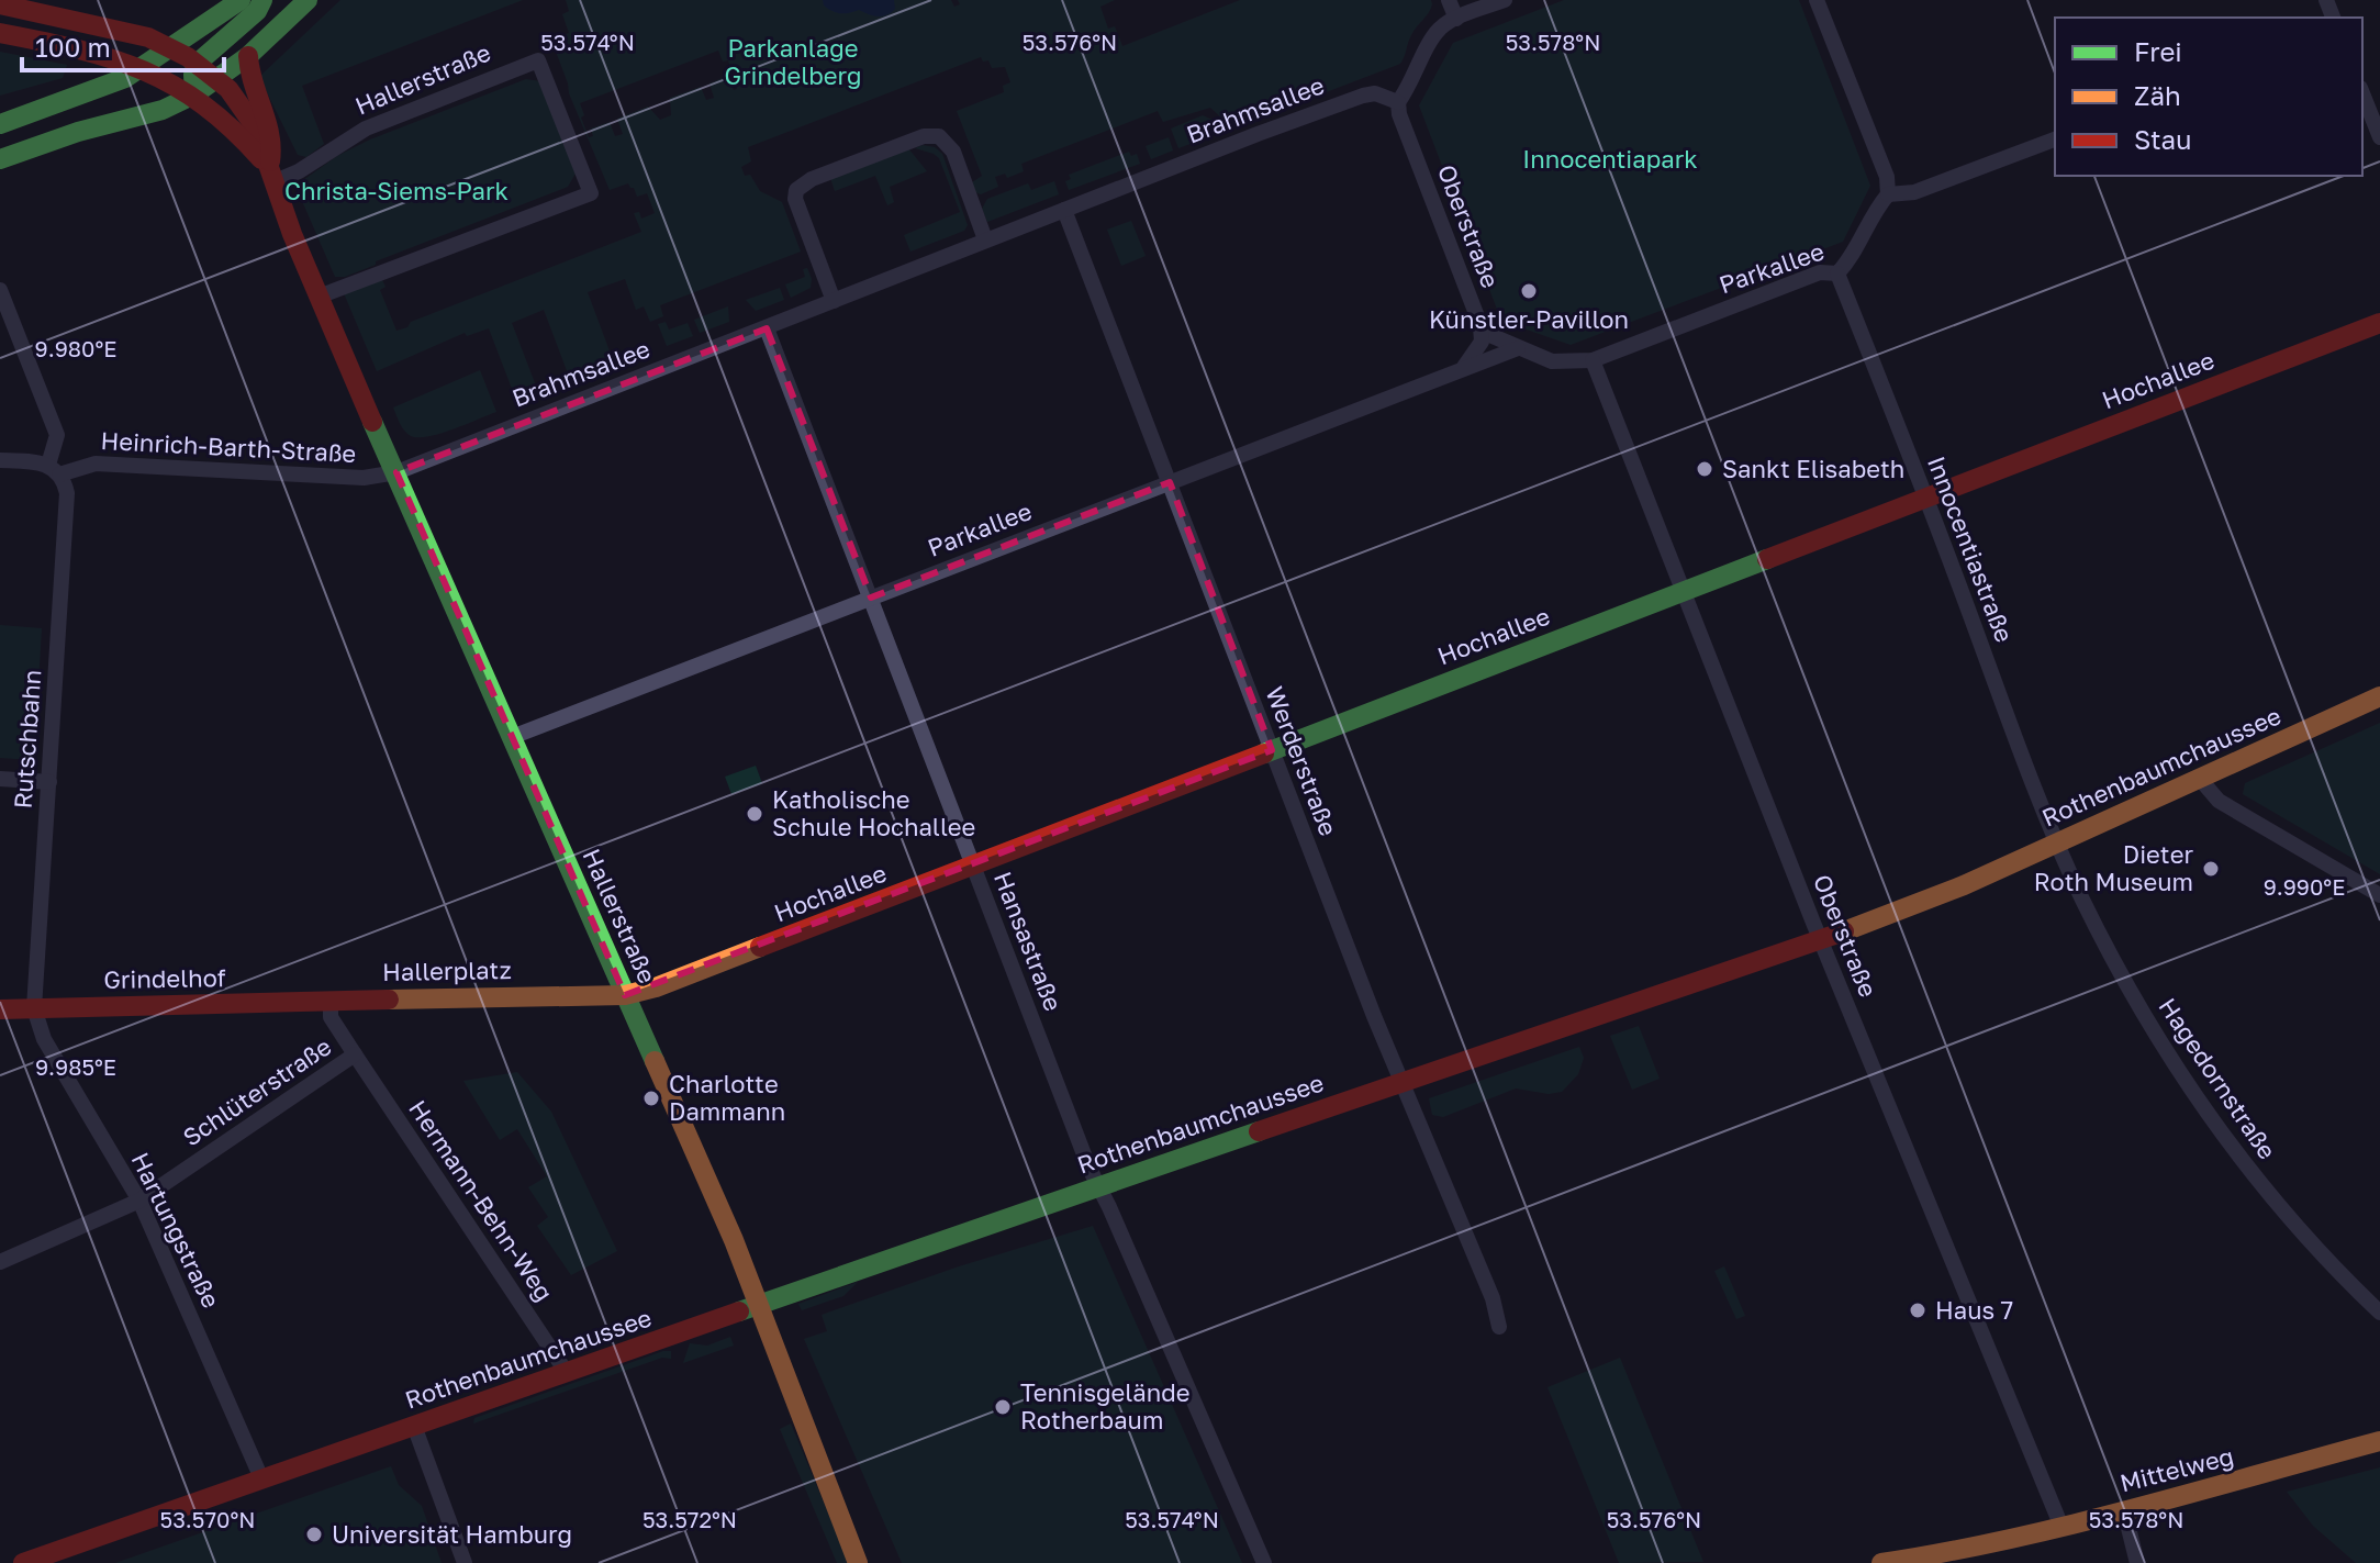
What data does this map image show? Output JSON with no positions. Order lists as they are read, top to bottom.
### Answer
{
  "streets": {
    "main road": [
      "Hallerstraße",
      "Hochallee",
      "Rothenbaumchaussee",
      "Hallerplatz",
      "Grindelhof",
      "Mittelweg"
    ],
    "street": [
      "Brahmsallee",
      "Oberstraße",
      "Parkallee",
      "Heinrich-Barth-Straße",
      "Innocentiastraße",
      "Rutschbahn",
      "Werderstraße",
      "Hansastraße",
      "Hagedornstraße",
      "Schlüterstraße",
      "Hermann-Behn-Weg",
      "Hartungstraße"
    ]
  },
  "crossings": [
    ["Hallerstraße", "Brahmsallee"],
    ["Hallerstraße", "Parkallee"],
    ["Hallerstraße", "Hochallee"],
    ["Hallerstraße", "Heinrich-Barth-Straße"],
    ["Hallerstraße", "Rothenbaumchaussee"],
    ["Hallerstraße", "Hallerplatz"],
    ["Brahmsallee", "Oberstraße"],
    ["Brahmsallee", "Heinrich-Barth-Straße"],
    ["Brahmsallee", "Werderstraße"],
    ["Brahmsallee", "Hansastraße"],
    ["Oberstraße", "Parkallee"],
    ["Oberstraße", "Hochallee"],
    ["Oberstraße", "Rothenbaumchaussee"],
    ["Oberstraße", "Mittelweg"],
    ["Parkallee", "Innocentiastraße"],
    ["Parkallee", "Werderstraße"],
    ["Parkallee", "Hansastraße"],
    ["Hochallee", "Innocentiastraße"],
    ["Hochallee", "Werderstraße"],
    ["Hochallee", "Hansastraße"],
    ["Hochallee", "Hallerplatz"],
    ["Heinrich-Barth-Straße", "Rutschbahn"],
    ["Innocentiastraße", "Rothenbaumchaussee"],
    ["Innocentiastraße", "Hagedornstraße"],
    ["Rutschbahn", "Grindelhof"],
    ["Rutschbahn", "Hartungstraße"],
    ["Werderstraße", "Rothenbaumchaussee"],
    ["Rothenbaumchaussee", "Hansastraße"],
    ["Rothenbaumchaussee", "Hagedornstraße"],
    ["Rothenbaumchaussee", "Hermann-Behn-Weg"],
    ["Rothenbaumchaussee", "Hartungstraße"],
    ["Hallerplatz", "Grindelhof"],
    ["Grindelhof", "Hartungstraße"],
    ["Schlüterstraße", "Hermann-Behn-Weg"],
    ["Schlüterstraße", "Hartungstraße"]
  ],
  "parks": ["Parkanlage Grindelberg", "Innocentiapark", "Christa-Siems-Park"],
  "places": [
    "Künstler-Pavillon",
    "Sankt Elisabeth",
    "Katholische Schule Hochallee",
    "Dieter Roth Museum",
    "Charlotte Dammann",
    "Haus 7",
    "Tennisgelände Rotherbaum",
    "Universität Hamburg"
  ],
  "legend": ["Frei", "Zäh", "Stau"],
  "scale_bar": "100 m",
  "coordinates": [
    "53.574°N",
    "53.576°N",
    "53.578°N",
    "9.980°E",
    "9.990°E",
    "9.985°E",
    "53.570°N",
    "53.572°N"
  ]
}
